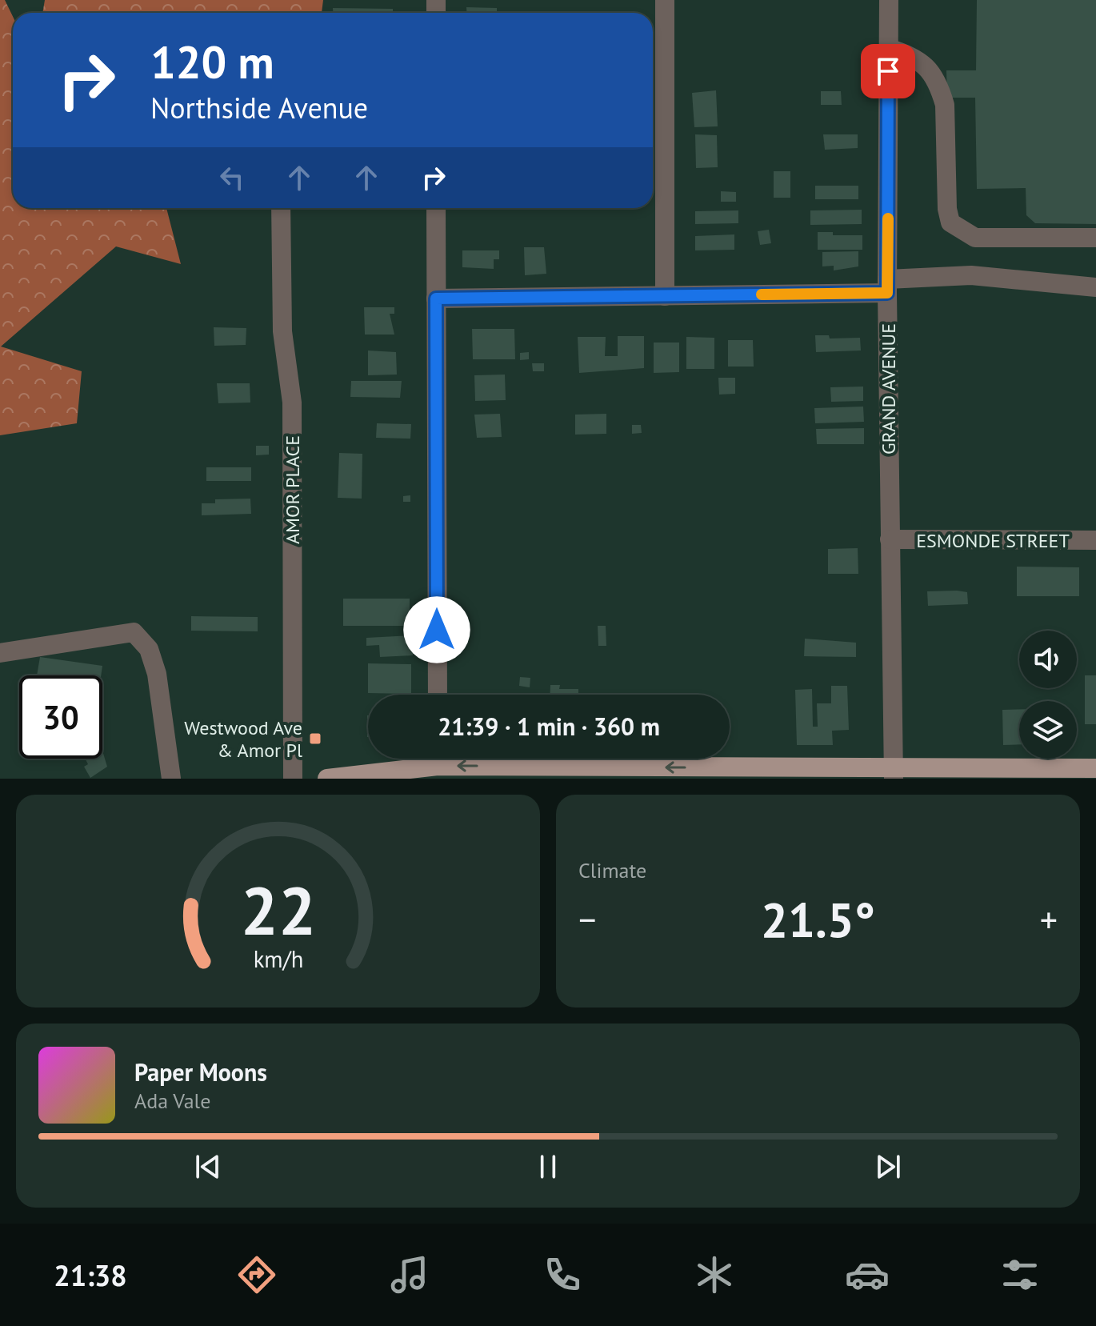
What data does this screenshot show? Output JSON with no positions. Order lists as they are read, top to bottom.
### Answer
{
  "streets": {
    "street": ["GRAND AVENUE", "AMOR PLACE", "ESMONDE STREET"]
  },
  "crossings": [
    ["GRAND AVENUE", "ESMONDE STREET"]
  ],
  "places": {
    "transit": ["Westwood Ave & Amor Pl"]
  },
  "page": {
    "turn": ["120 m", "Northside Avenue"],
    "limit": "30",
    "trip": "21:39 · 1 min · 360 m",
    "tile": "Climate",
    "heat": ["−", "21.5°", "+"],
    "song": ["Paper Moons", "Ada Vale"],
    "tabs": "21:38",
    "gauge": ["22", "km/h"]
  }
}
